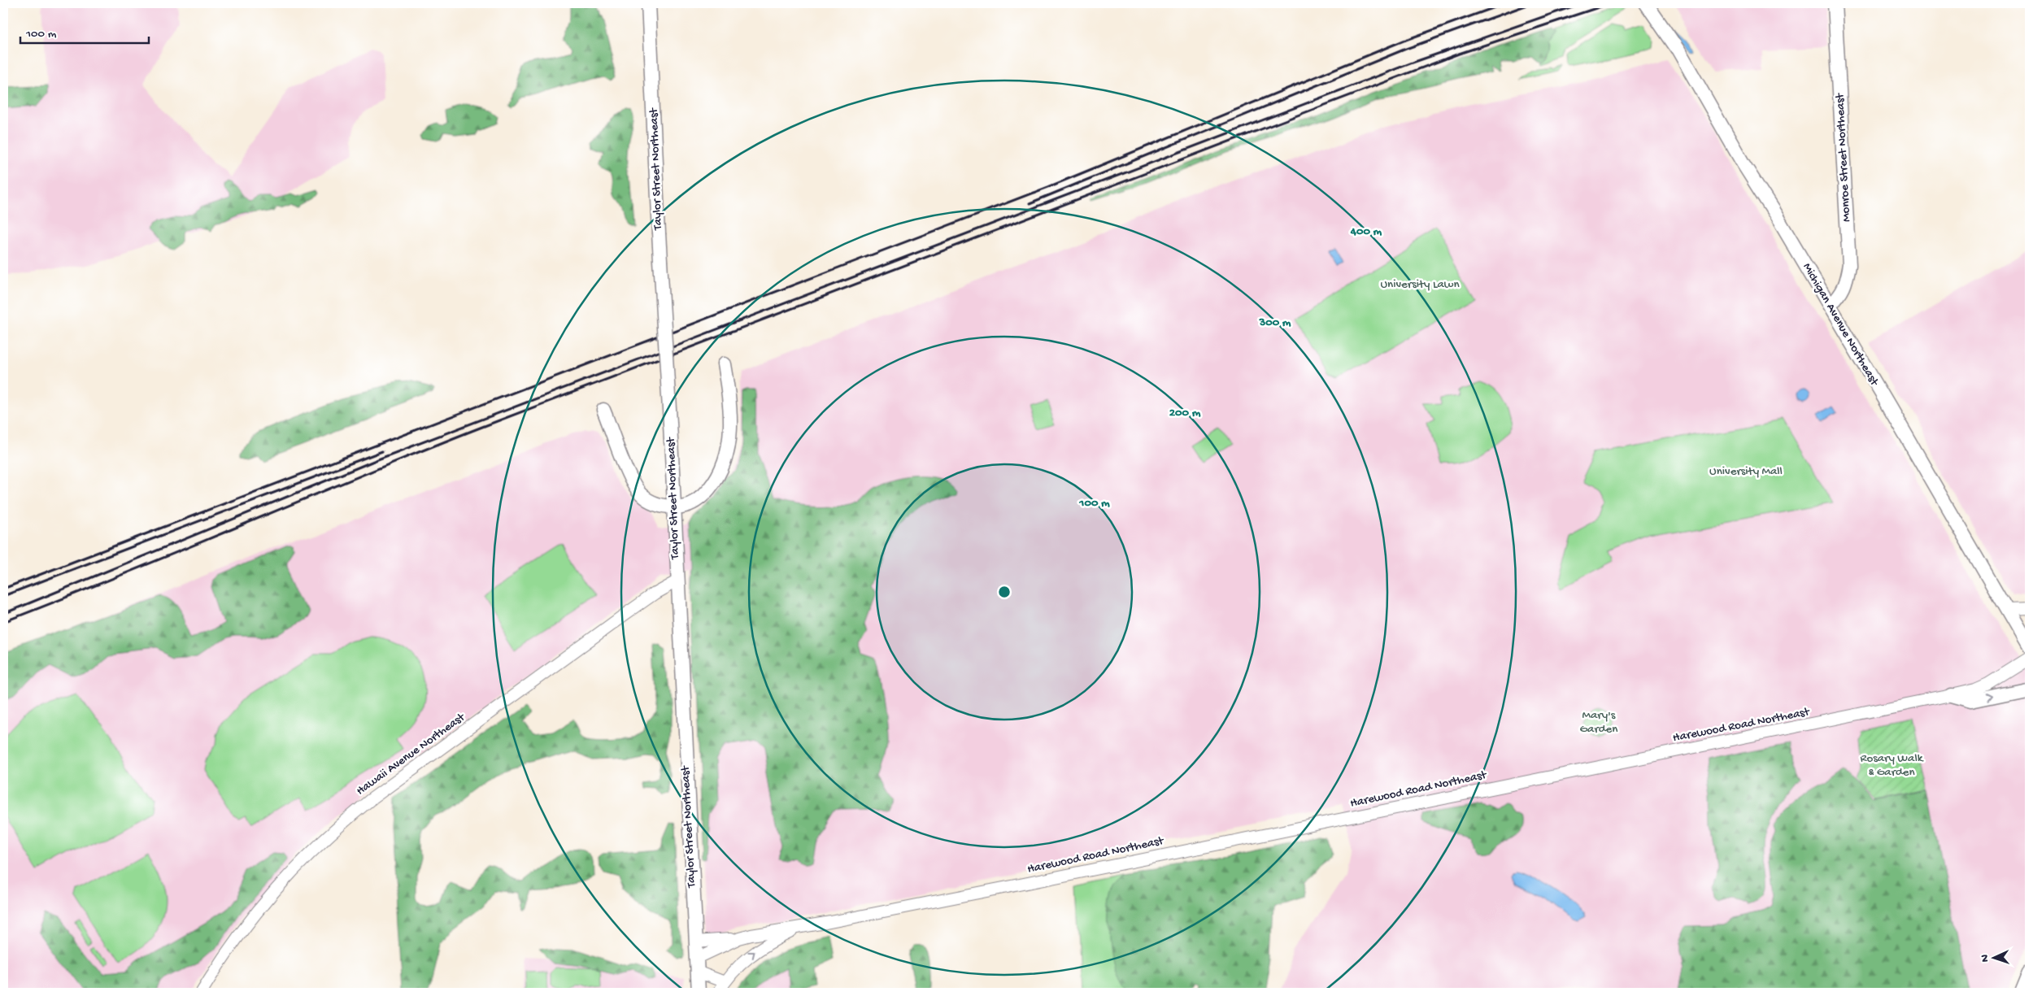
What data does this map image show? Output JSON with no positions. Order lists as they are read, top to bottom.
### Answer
{
  "streets": {
    "main road": ["Monroe Street Northeast", "Taylor Street Northeast", "Michigan Avenue Northeast"],
    "street": ["Harewood Road Northeast", "Hawaii Avenue Northeast"]
  },
  "crossings": [
    ["Monroe Street Northeast", "Michigan Avenue Northeast"],
    ["Taylor Street Northeast", "Harewood Road Northeast"],
    ["Taylor Street Northeast", "Hawaii Avenue Northeast"]
  ],
  "parks": [
    "University Lawn",
    "University Mall",
    "Mary's Garden",
    "Rosary Walk & Garden"
  ],
  "scale_bar": "100 m",
  "north": "left",
  "rings": [
    "400 m",
    "300 m",
    "200 m",
    "100 m"
  ]
}
